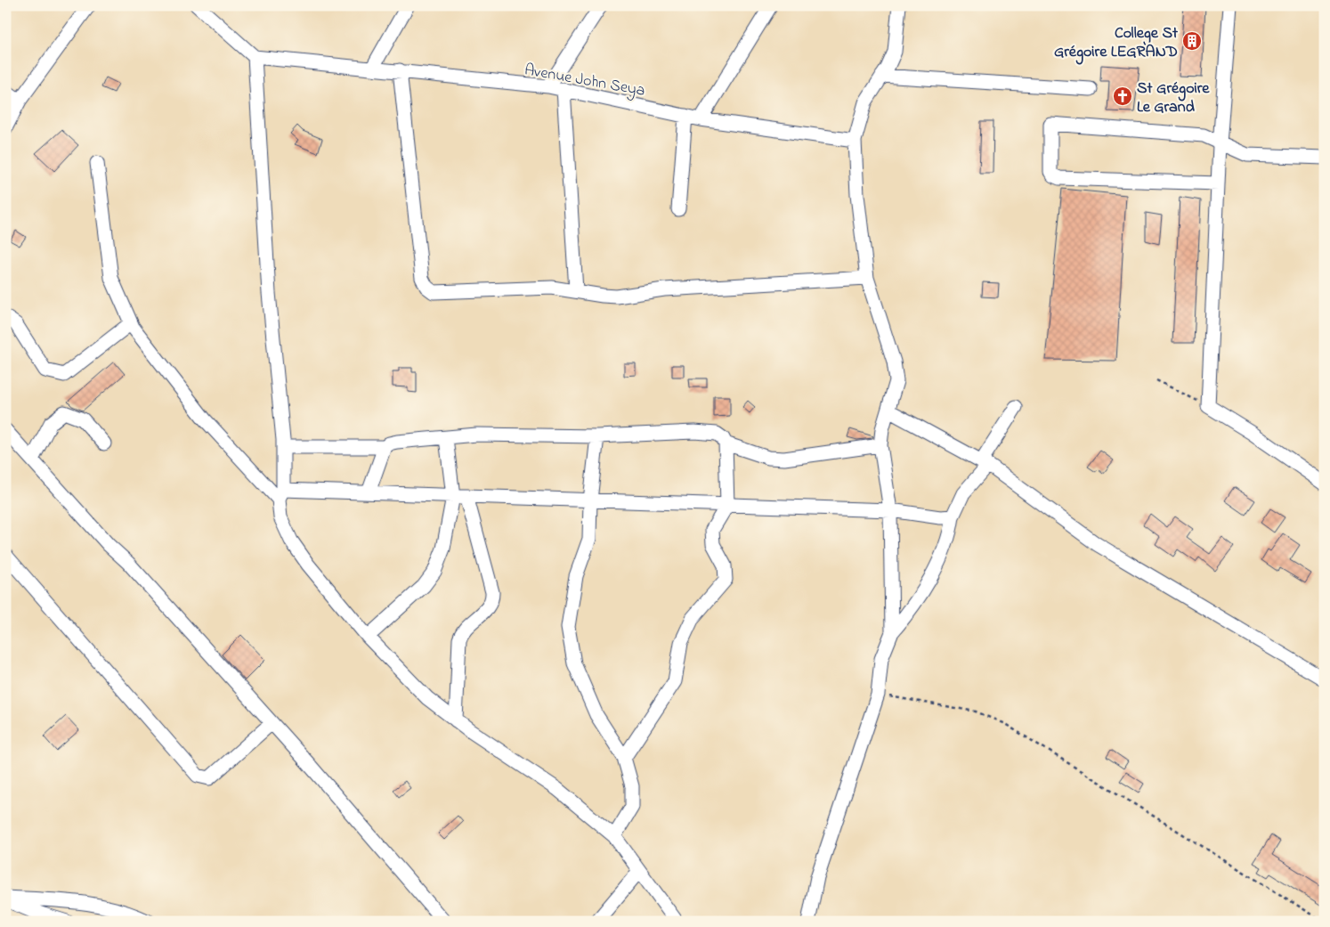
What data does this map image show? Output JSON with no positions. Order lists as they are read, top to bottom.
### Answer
{
  "streets": {
    "street": ["Avenue John Seya"]
  },
  "places": {
    "building": ["College St Grégoire LEGRAND"],
    "church": ["St Grégoire Le Grand"]
  }
}
